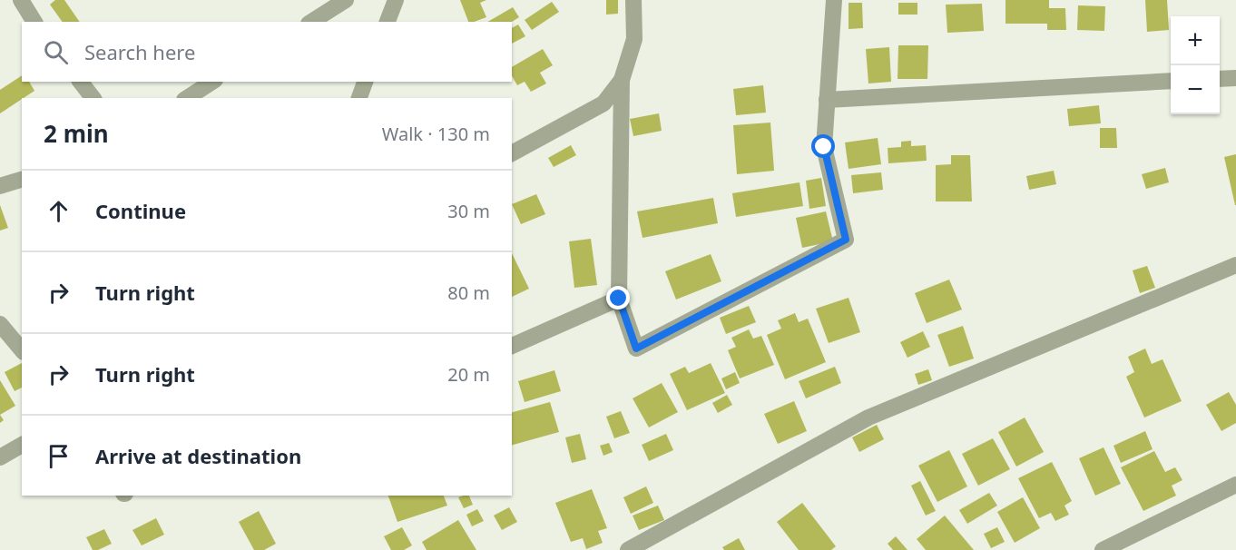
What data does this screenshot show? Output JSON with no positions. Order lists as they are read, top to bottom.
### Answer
{
  "page": {
    "map_buttons": ["+", "−"],
    "search": "Search here",
    "heading": ["2 min", "Walk · 130 m"],
    "list": [
      ["Continue", "30 m"],
      ["Turn right", "80 m"],
      ["Turn right", "20 m"],
      "Arrive at destination"
    ]
  }
}
